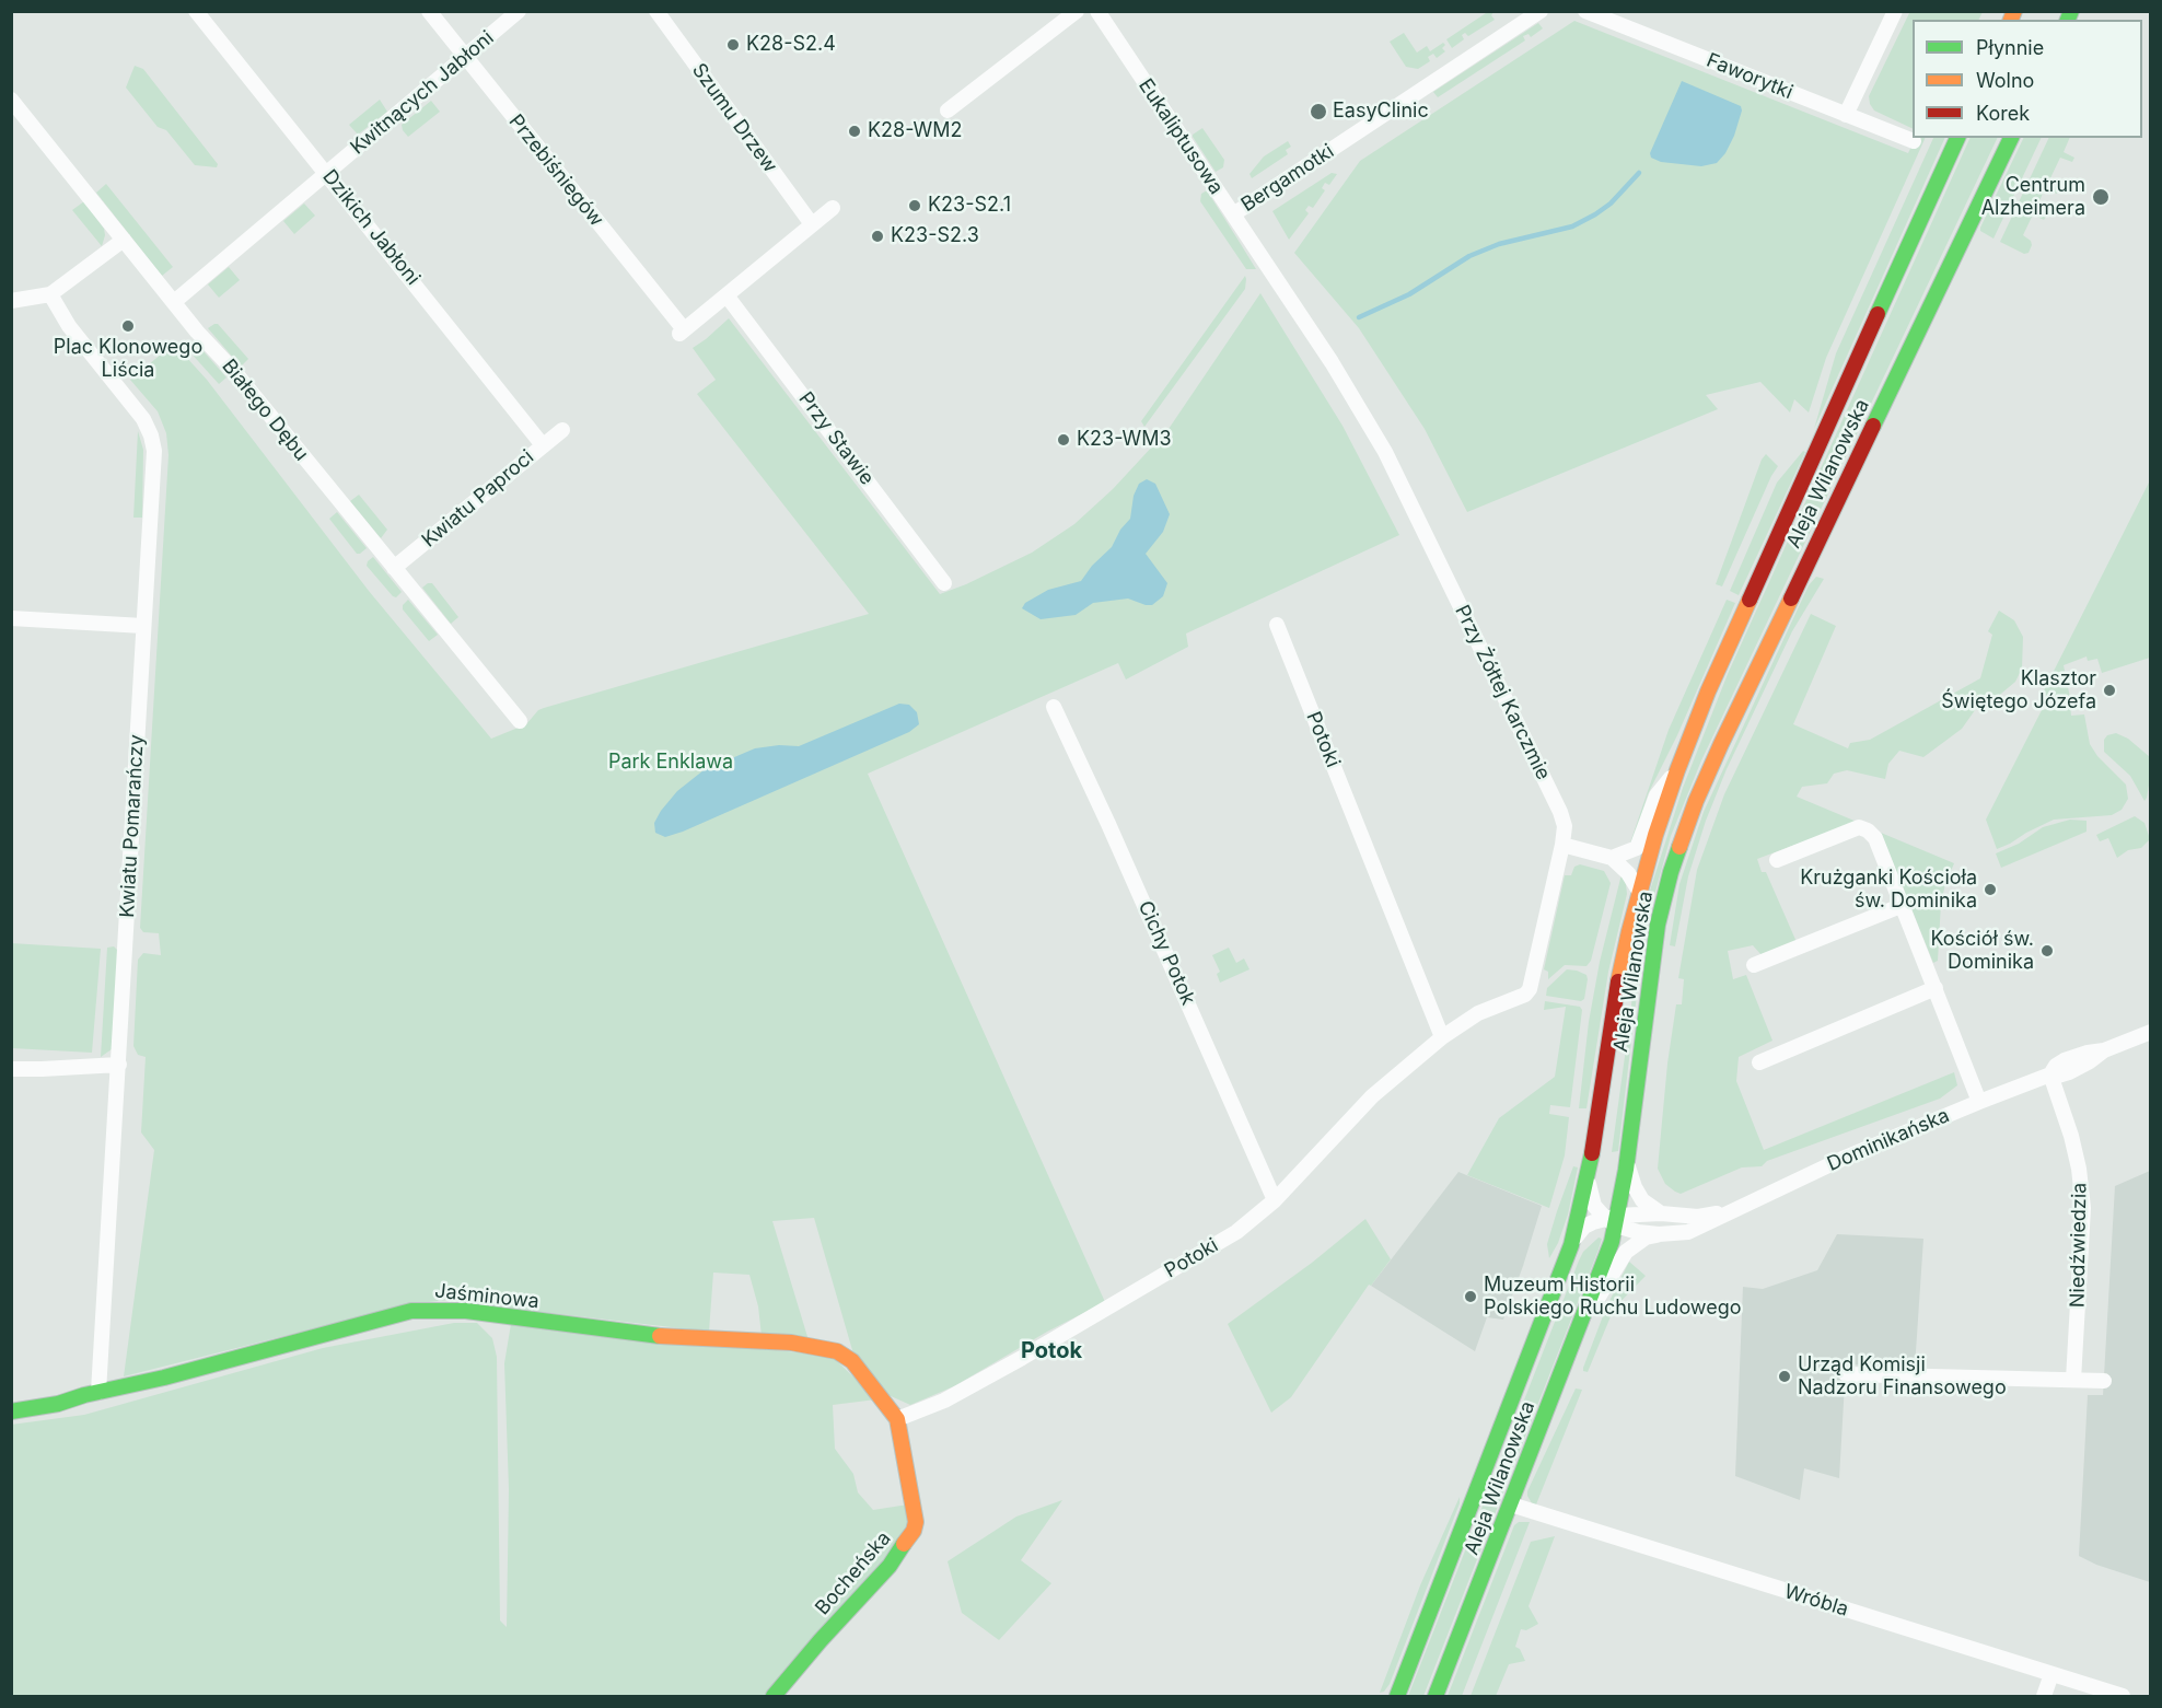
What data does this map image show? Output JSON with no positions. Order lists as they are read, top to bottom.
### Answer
{
  "streets": {
    "main road": ["Aleja Wilanowska", "Jaśminowa", "Bocheńska"],
    "street": [
      "Faworytki",
      "Kwitnących Jabłoni",
      "Szumu Drzew",
      "Eukaliptusowa",
      "Przebiśniegów",
      "Bergamotki",
      "Dzikich Jabłoni",
      "Białego Dębu",
      "Przy Stawie",
      "Kwiatu Paproci",
      "Przy Żółtej Karczmie",
      "Potoki",
      "Kwiatu Pomarańczy",
      "Cichy Potok",
      "Dominikańska",
      "Niedźwiedzia",
      "Wróbla"
    ]
  },
  "crossings": [
    ["Kwitnących Jabłoni", "Przebiśniegów"],
    ["Kwitnących Jabłoni", "Dzikich Jabłoni"],
    ["Kwitnących Jabłoni", "Białego Dębu"],
    ["Eukaliptusowa", "Bergamotki"],
    ["Eukaliptusowa", "Przy Żółtej Karczmie"],
    ["Przebiśniegów", "Przy Stawie"],
    ["Dzikich Jabłoni", "Kwiatu Paproci"],
    ["Białego Dębu", "Kwiatu Paproci"],
    ["Aleja Wilanowska", "Dominikańska"],
    ["Aleja Wilanowska", "Wróbla"],
    ["Przy Żółtej Karczmie", "Potoki"],
    ["Potoki", "Cichy Potok"],
    ["Potoki", "Jaśminowa"],
    ["Potoki", "Bocheńska"],
    ["Kwiatu Pomarańczy", "Jaśminowa"],
    ["Dominikańska", "Niedźwiedzia"],
    ["Jaśminowa", "Bocheńska"]
  ],
  "districts": ["Potok"],
  "parks": ["Park Enklawa"],
  "places": [
    "K28-S2.4",
    "EasyClinic",
    "K28-WM2",
    "Centrum Alzheimera",
    "K23-S2.1",
    "K23-S2.3",
    "Plac Klonowego Liścia",
    "K23-WM3",
    "Klasztor Świętego Józefa",
    "Krużganki Kościoła św. Dominika",
    "Kościół św. Dominika",
    "Muzeum Historii Polskiego Ruchu Ludowego",
    "Urząd Komisji Nadzoru Finansowego"
  ],
  "legend": ["Płynnie", "Wolno", "Korek"]
}
